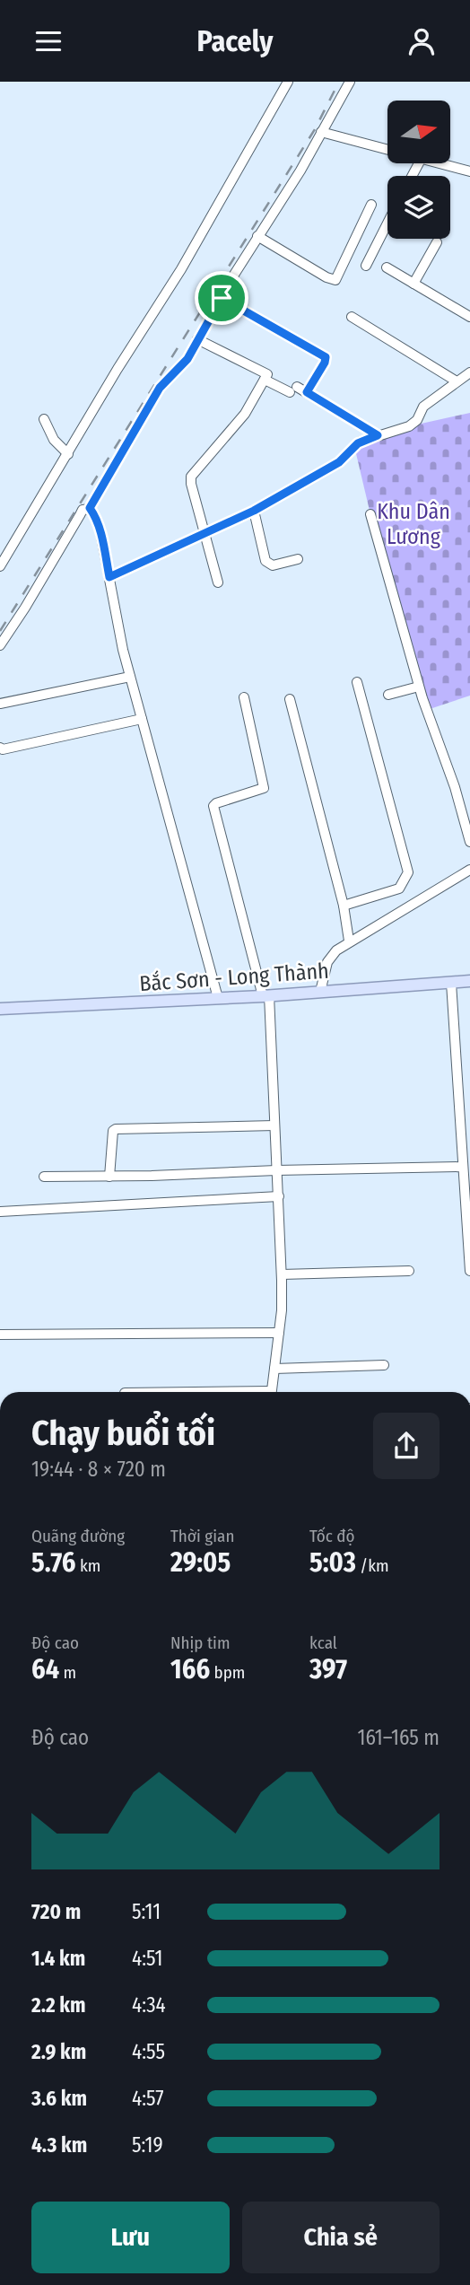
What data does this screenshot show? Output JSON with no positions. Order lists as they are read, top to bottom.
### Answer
{
  "streets": {
    "main road": ["Bắc Sơn - Long Thành"]
  },
  "parks": ["Khu Dân Lương"],
  "north": "right",
  "page": {
    "header": "Pacely",
    "heading": ["Chạy buổi tối", "19:44 · 8 × 720 m"],
    "stats": [
      ["Quãng đường", "5.76 km"],
      ["Thời gian", "29:05"],
      ["Tốc độ", "5:03 /km"],
      ["Độ cao", "64 m"],
      ["Nhịp tim", "166 bpm"],
      ["kcal", "397"]
    ],
    "chart": ["Độ cao", "161–165 m"],
    "list": [
      {
        "name": "720 m",
        "note": "5:11"
      },
      {
        "name": "1.4 km",
        "note": "4:51"
      },
      {
        "name": "2.2 km",
        "note": "4:34"
      },
      {
        "name": "2.9 km",
        "note": "4:55"
      },
      {
        "name": "3.6 km",
        "note": "4:57"
      },
      {
        "name": "4.3 km",
        "note": "5:19"
      }
    ],
    "buttons": ["Lưu", "Chia sẻ"]
  }
}
